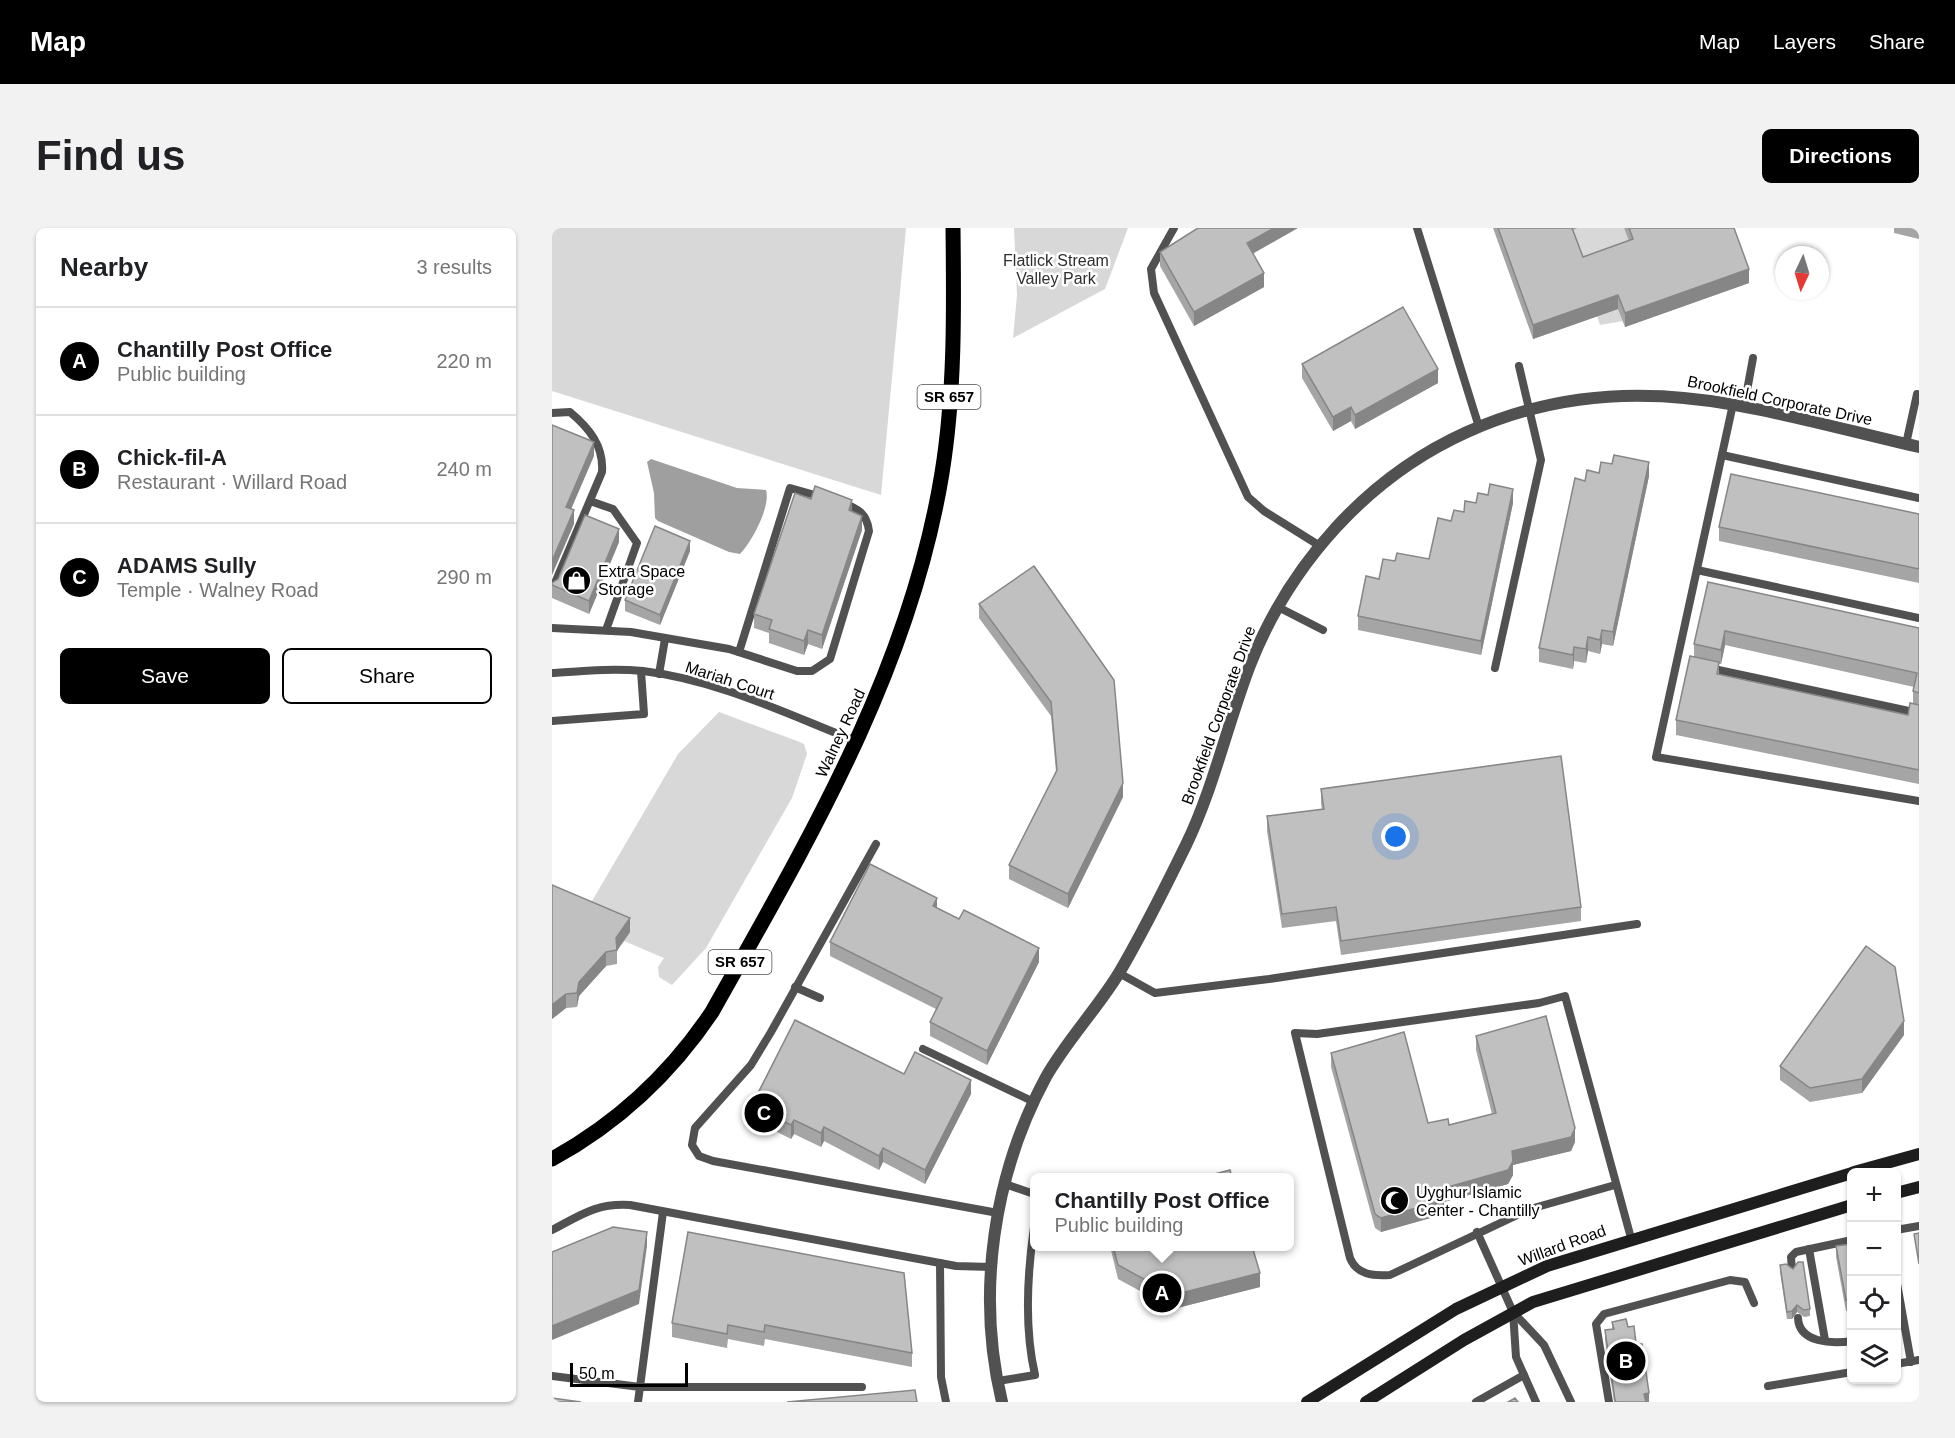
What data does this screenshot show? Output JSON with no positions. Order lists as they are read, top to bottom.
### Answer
{
  "streets": {
    "main road": ["SR 657", "Walney Road", "Willard Road"],
    "street": ["Brookfield Corporate Drive"],
    "lane": ["Mariah Court"]
  },
  "crossings": [
    ["Mariah Court", "Walney Road"]
  ],
  "parks": ["Flatlick Stream Valley Park"],
  "places": {
    "shop": ["Extra Space Storage"],
    "mosque": ["Uyghur Islamic Center - Chantilly"]
  },
  "scale_bar": "50 m",
  "north": "bottom",
  "page": {
    "header": "Map",
    "nav": ["Map", "Layers", "Share"],
    "buttons": [
      "Directions",
      ["Save", "Share"]
    ],
    "title": "Find us",
    "heading": ["Nearby", "3 results"],
    "list": [
      {
        "mark": "A",
        "name": "Chantilly Post Office",
        "note": "Public building",
        "value": "220 m"
      },
      {
        "mark": "B",
        "name": "Chick-fil-A",
        "note": "Restaurant · Willard Road",
        "value": "240 m"
      },
      {
        "mark": "C",
        "name": "ADAMS Sully",
        "note": "Temple · Walney Road",
        "value": "290 m"
      }
    ],
    "pins": ["C", "A", "B"],
    "map_buttons": ["+", "−"],
    "popup": ["Chantilly Post Office", "Public building"],
    "scale": "50 m"
  }
}
